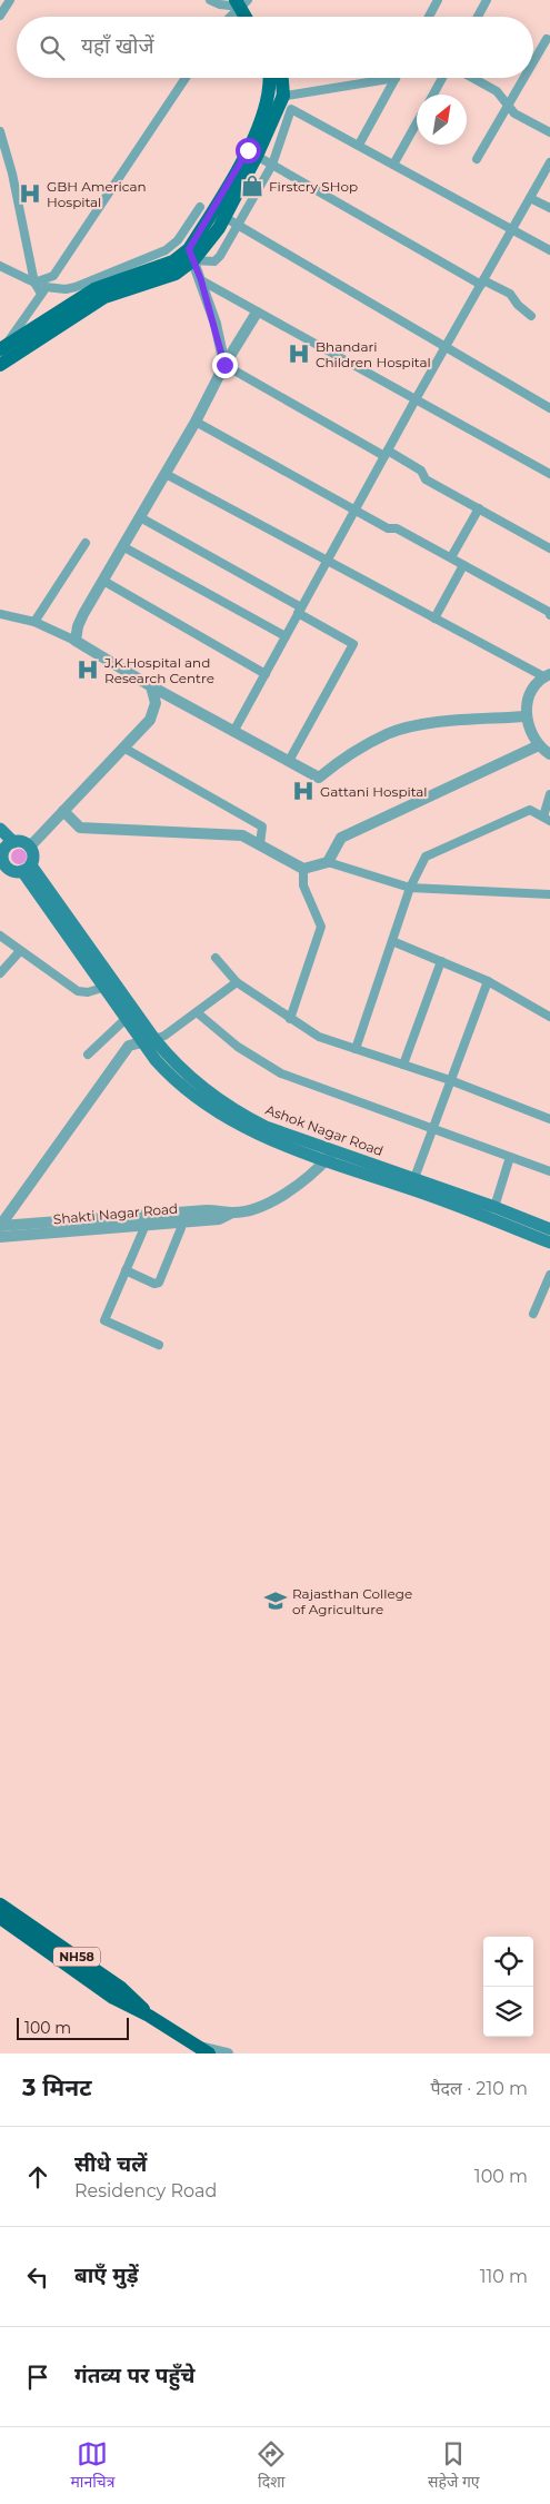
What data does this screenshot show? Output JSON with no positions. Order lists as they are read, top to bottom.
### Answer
{
  "streets": {
    "highway": ["NH58"],
    "main road": ["Ashok Nagar Road"],
    "street": ["Shakti Nagar Road"]
  },
  "crossings": [
    ["Ashok Nagar Road", "Shakti Nagar Road"]
  ],
  "places": {
    "shop": ["Firstcry SHop"],
    "hospital": [
      "GBH American Hospital",
      "Bhandari Children Hospital",
      "J.K.Hospital and Research Centre",
      "Gattani Hospital"
    ],
    "school or university": ["Rajasthan College of Agriculture"]
  },
  "scale_bar": "100 m",
  "north": "top right",
  "page": {
    "search": "यहाँ खोजें",
    "scale": "100 m",
    "heading": ["3 मिनट", "पैदल · 210 m"],
    "list": [
      ["सीधे चलें", "Residency Road", "100 m"],
      ["बाएँ मुड़ें", "110 m"],
      "गंतव्य पर पहुँचे"
    ],
    "nav": ["मानचित्र", "दिशा", "सहेजे गए"]
  }
}
